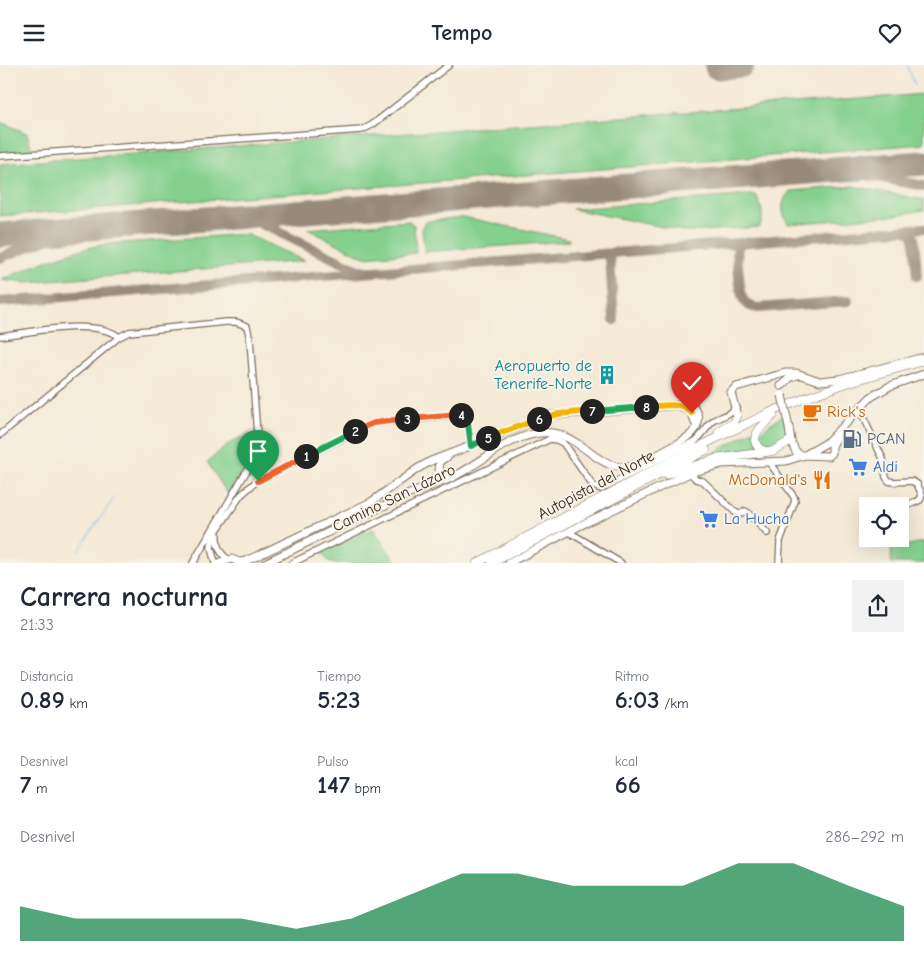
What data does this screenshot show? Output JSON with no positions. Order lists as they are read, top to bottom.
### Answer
{
  "streets": {
    "highway": ["Autopista del Norte"],
    "street": ["Camino San Lázaro"]
  },
  "places": {
    "building": ["Aeropuerto de Tenerife-Norte"],
    "cafe": ["Rick's"],
    "fuel station": ["PCAN"],
    "supermarket": ["Aldi", "La Hucha"],
    "restaurant": ["McDonald's"]
  },
  "page": {
    "header": "Tempo",
    "pins": [
      "8",
      "7",
      "4",
      "3",
      "6",
      "2",
      "5",
      "1"
    ],
    "heading": ["Carrera nocturna", "21:33"],
    "stats": [
      ["Distancia", "0.89 km"],
      ["Tiempo", "5:23"],
      ["Ritmo", "6:03 /km"],
      ["Desnivel", "7 m"],
      ["Pulso", "147 bpm"],
      ["kcal", "66"]
    ],
    "chart": ["Desnivel", "286–292 m"]
  }
}
